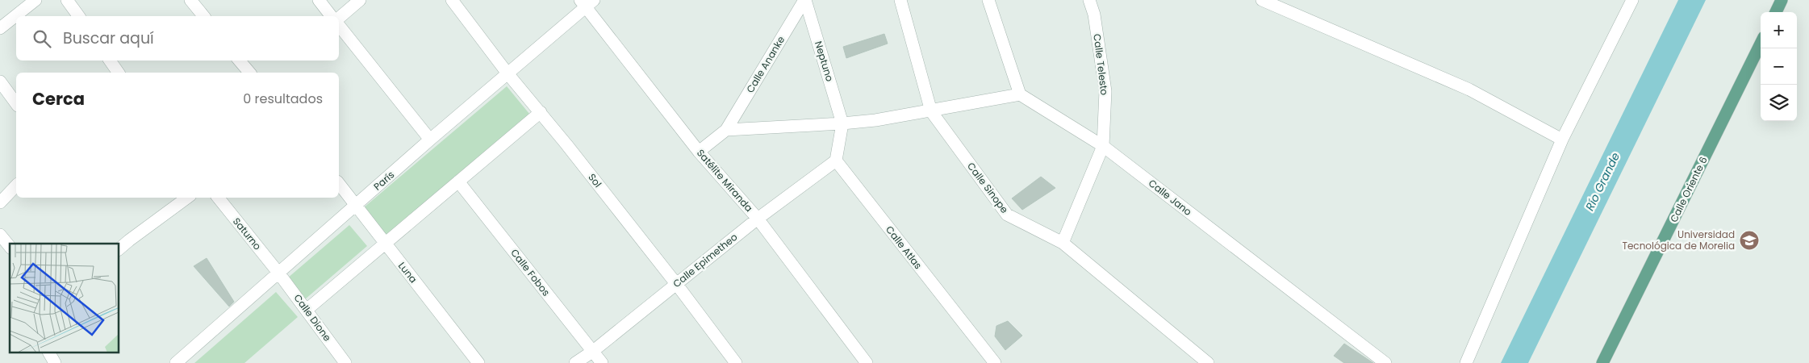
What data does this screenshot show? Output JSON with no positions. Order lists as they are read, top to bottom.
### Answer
{
  "streets": {
    "main road": ["Calle Oriente 6"],
    "street": [
      "Neptuno",
      "Calle Ananke",
      "Calle Telesto",
      "París",
      "Sol",
      "Satélite Miranda",
      "Calle Sinope",
      "Calle Jano",
      "Saturno",
      "Calle Atlas",
      "Calle Epimetheo",
      "Luna",
      "Calle Fobos",
      "Calle Dione"
    ]
  },
  "crossings": [
    ["Neptuno", "Calle Ananke"],
    ["Calle Telesto", "Calle Sinope"],
    ["Calle Telesto", "Calle Jano"],
    ["París", "Sol"],
    ["París", "Satélite Miranda"],
    ["París", "Saturno"],
    ["París", "Luna"],
    ["París", "Calle Dione"],
    ["Sol", "Calle Epimetheo"],
    ["Satélite Miranda", "Calle Epimetheo"],
    ["Saturno", "Calle Dione"],
    ["Calle Atlas", "Calle Epimetheo"],
    ["Calle Epimetheo", "Calle Fobos"]
  ],
  "water": ["Río Grande"],
  "places": {
    "school or university": ["Universidad Tecnológica de Morelia"]
  },
  "page": {
    "map_buttons": ["+", "−"],
    "search": "Buscar aquí",
    "heading": ["Cerca", "0 resultados"]
  }
}
